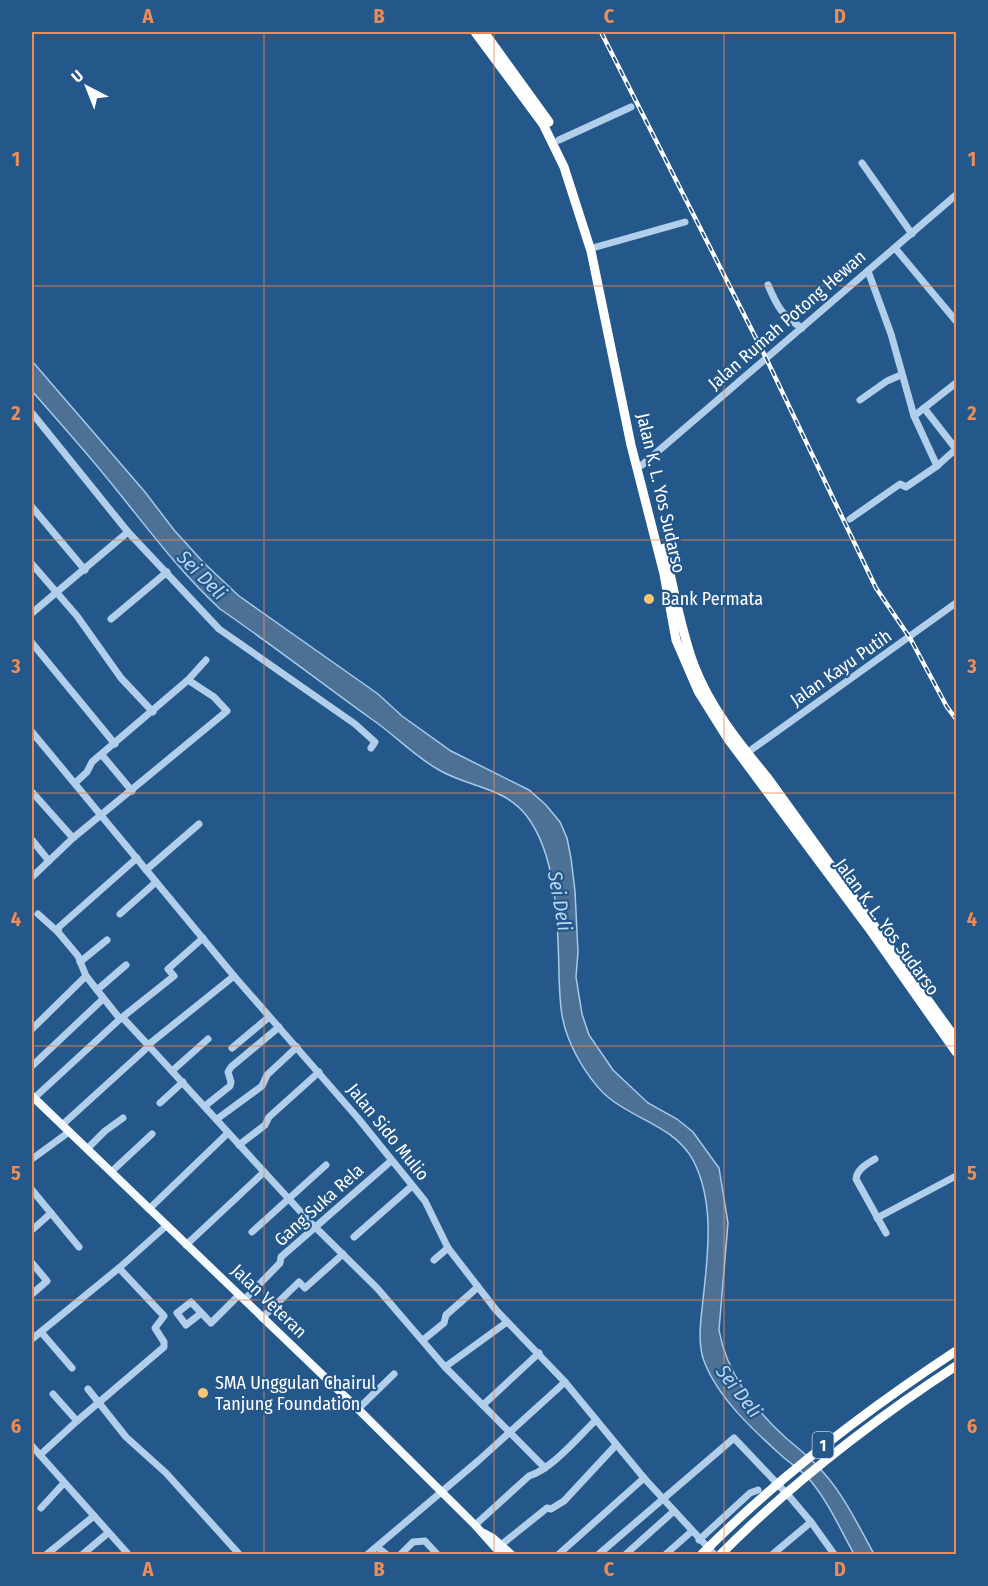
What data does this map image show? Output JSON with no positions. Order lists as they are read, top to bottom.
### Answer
{
  "streets": {
    "highway": ["Jalan K. L. Yos Sudarso", "1"],
    "main road": ["Jalan Veteran"],
    "street": [
      "Jalan Rumah Potong Hewan",
      "Jalan Kayu Putih",
      "Jalan Sido Mulio",
      "Gang Suka Rela"
    ]
  },
  "crossings": [
    ["Jalan Rumah Potong Hewan", "Jalan K. L. Yos Sudarso"],
    ["Jalan K. L. Yos Sudarso", "Jalan Kayu Putih"],
    ["Jalan Sido Mulio", "Gang Suka Rela"],
    ["Gang Suka Rela", "Jalan Veteran"]
  ],
  "water": ["Sei Deli"],
  "places": ["Bank Permata", "SMA Unggulan Chairul Tanjung Foundation"],
  "north": "top left",
  "grid": {
    "columns": [
      "A",
      "B",
      "C",
      "D"
    ],
    "rows": [
      "1",
      "2",
      "3",
      "4",
      "5",
      "6"
    ]
  }
}
